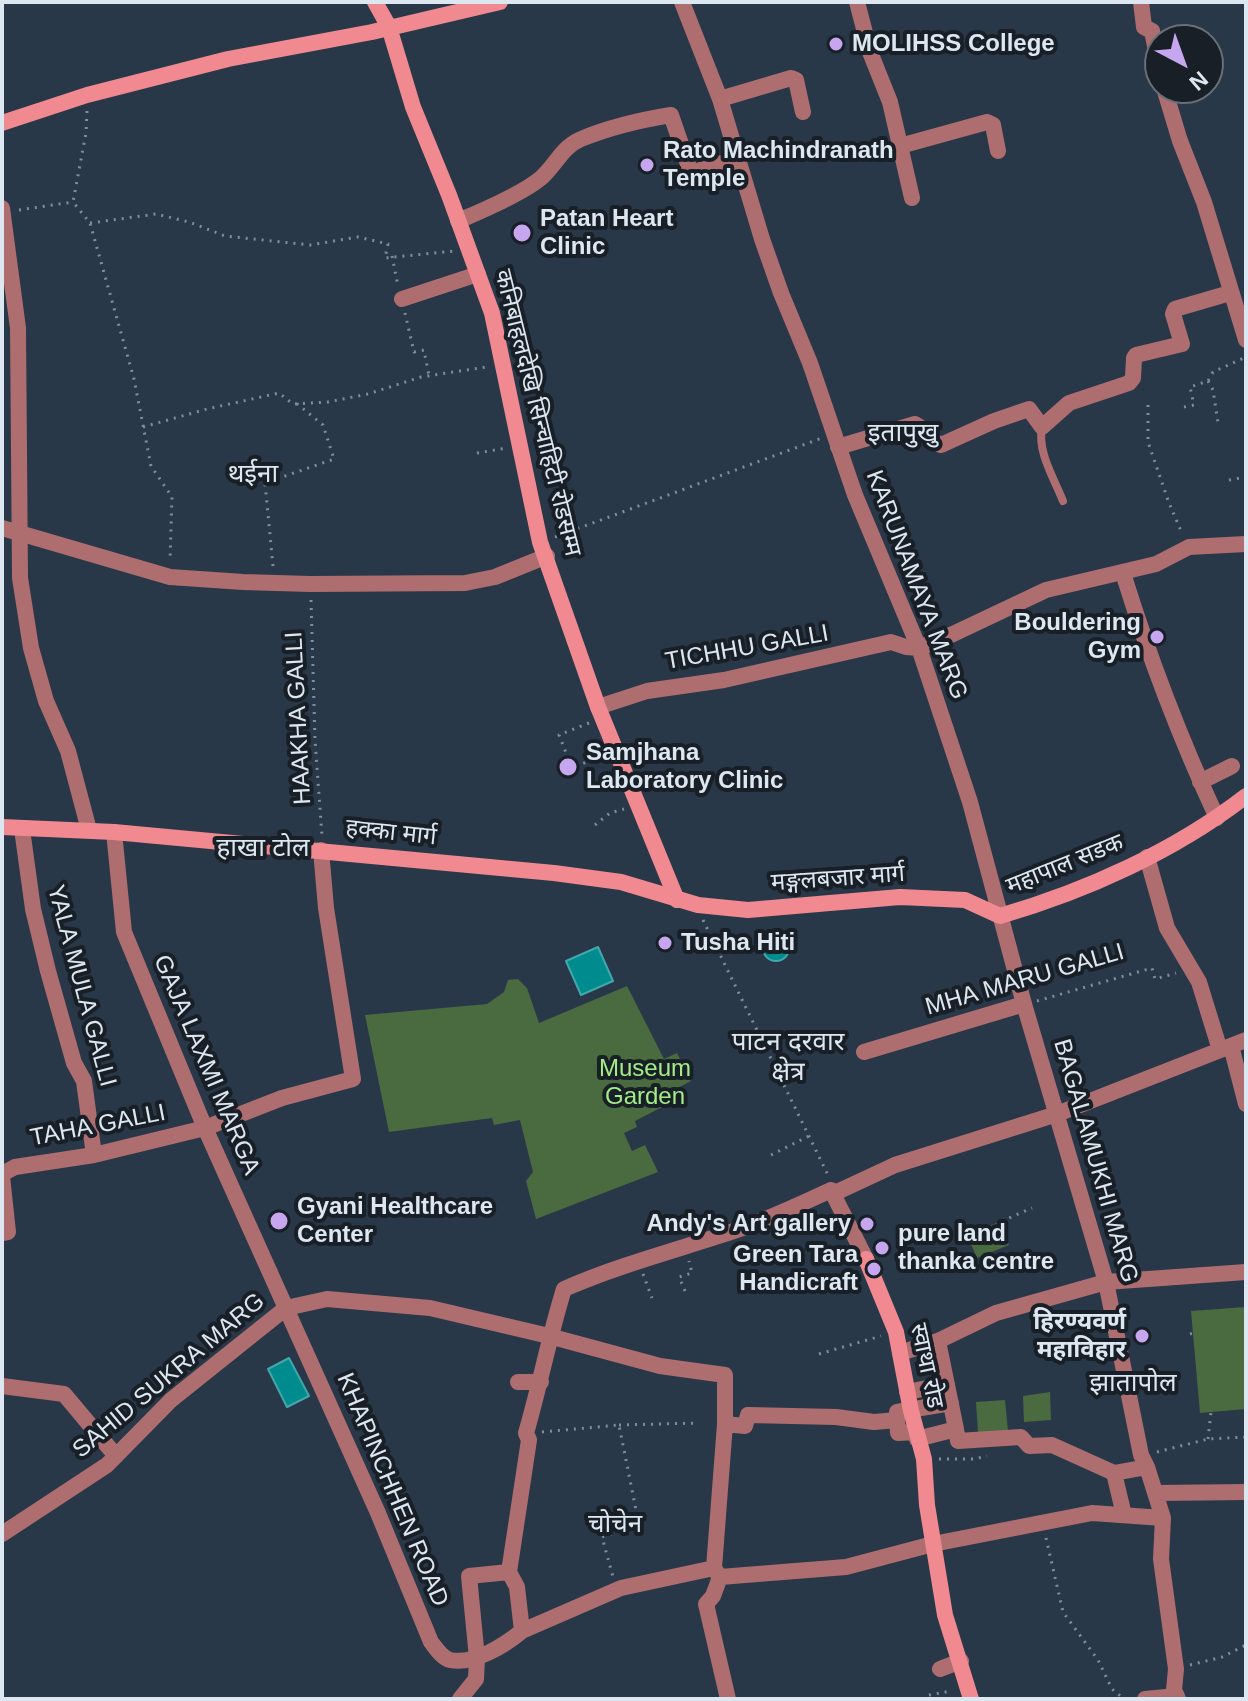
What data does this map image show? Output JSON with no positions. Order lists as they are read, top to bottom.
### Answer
{
  "streets": {
    "street": [
      "कनिबाहलदेखि सिन्चाहिटी रोडसम्म",
      "KARUNAMAYA MARG",
      "TICHHU GALLI",
      "हक्का मार्ग",
      "महापाल सडक",
      "मङ्गलबजार मार्ग",
      "MHA MARU GALLI",
      "YALA MULA GALLI",
      "GAJA LAXMI MARGA",
      "TAHA GALLI",
      "BAGALAMUKHI MARG",
      "स्वाथा रोड",
      "SAHID SUKRA MARG",
      "KHAPINCHHEN ROAD"
    ],
    "path": ["HAAKHA GALLI"]
  },
  "crossings": [
    ["कनिबाहलदेखि सिन्चाहिटी रोडसम्म", "TICHHU GALLI"],
    ["कनिबाहलदेखि सिन्चाहिटी रोडसम्म", "हक्का मार्ग"],
    ["कनिबाहलदेखि सिन्चाहिटी रोडसम्म", "मङ्गलबजार मार्ग"],
    ["KARUNAMAYA MARG", "TICHHU GALLI"],
    ["KARUNAMAYA MARG", "महापाल सडक"],
    ["KARUNAMAYA MARG", "मङ्गलबजार मार्ग"],
    ["KARUNAMAYA MARG", "BAGALAMUKHI MARG"],
    ["HAAKHA GALLI", "हक्का मार्ग"],
    ["HAAKHA GALLI", "TAHA GALLI"],
    ["हक्का मार्ग", "मङ्गलबजार मार्ग"],
    ["हक्का मार्ग", "YALA MULA GALLI"],
    ["हक्का मार्ग", "GAJA LAXMI MARGA"],
    ["हक्का मार्ग", "TAHA GALLI"],
    ["महापाल सडक", "मङ्गलबजार मार्ग"],
    ["महापाल सडक", "BAGALAMUKHI MARG"],
    ["मङ्गलबजार मार्ग", "BAGALAMUKHI MARG"],
    ["MHA MARU GALLI", "BAGALAMUKHI MARG"],
    ["YALA MULA GALLI", "TAHA GALLI"],
    ["GAJA LAXMI MARGA", "TAHA GALLI"],
    ["GAJA LAXMI MARGA", "SAHID SUKRA MARG"],
    ["GAJA LAXMI MARGA", "KHAPINCHHEN ROAD"],
    ["SAHID SUKRA MARG", "KHAPINCHHEN ROAD"]
  ],
  "districts": [
    "इतापुखु",
    "थईना",
    "हाखा टोल",
    "पाटन दरवार क्षेत्र",
    "झातापोल",
    "चोचेन"
  ],
  "parks": ["Museum Garden"],
  "places": [
    "MOLIHSS College",
    "Rato Machindranath Temple",
    "Patan Heart Clinic",
    "Bouldering Gym",
    "Samjhana Laboratory Clinic",
    "Tusha Hiti",
    "Gyani Healthcare Center",
    "Andy's Art gallery",
    "pure land thanka centre",
    "Green Tara Handicraft",
    "हिरण्यवर्ण महाविहार"
  ],
  "north": "bottom right"
}
